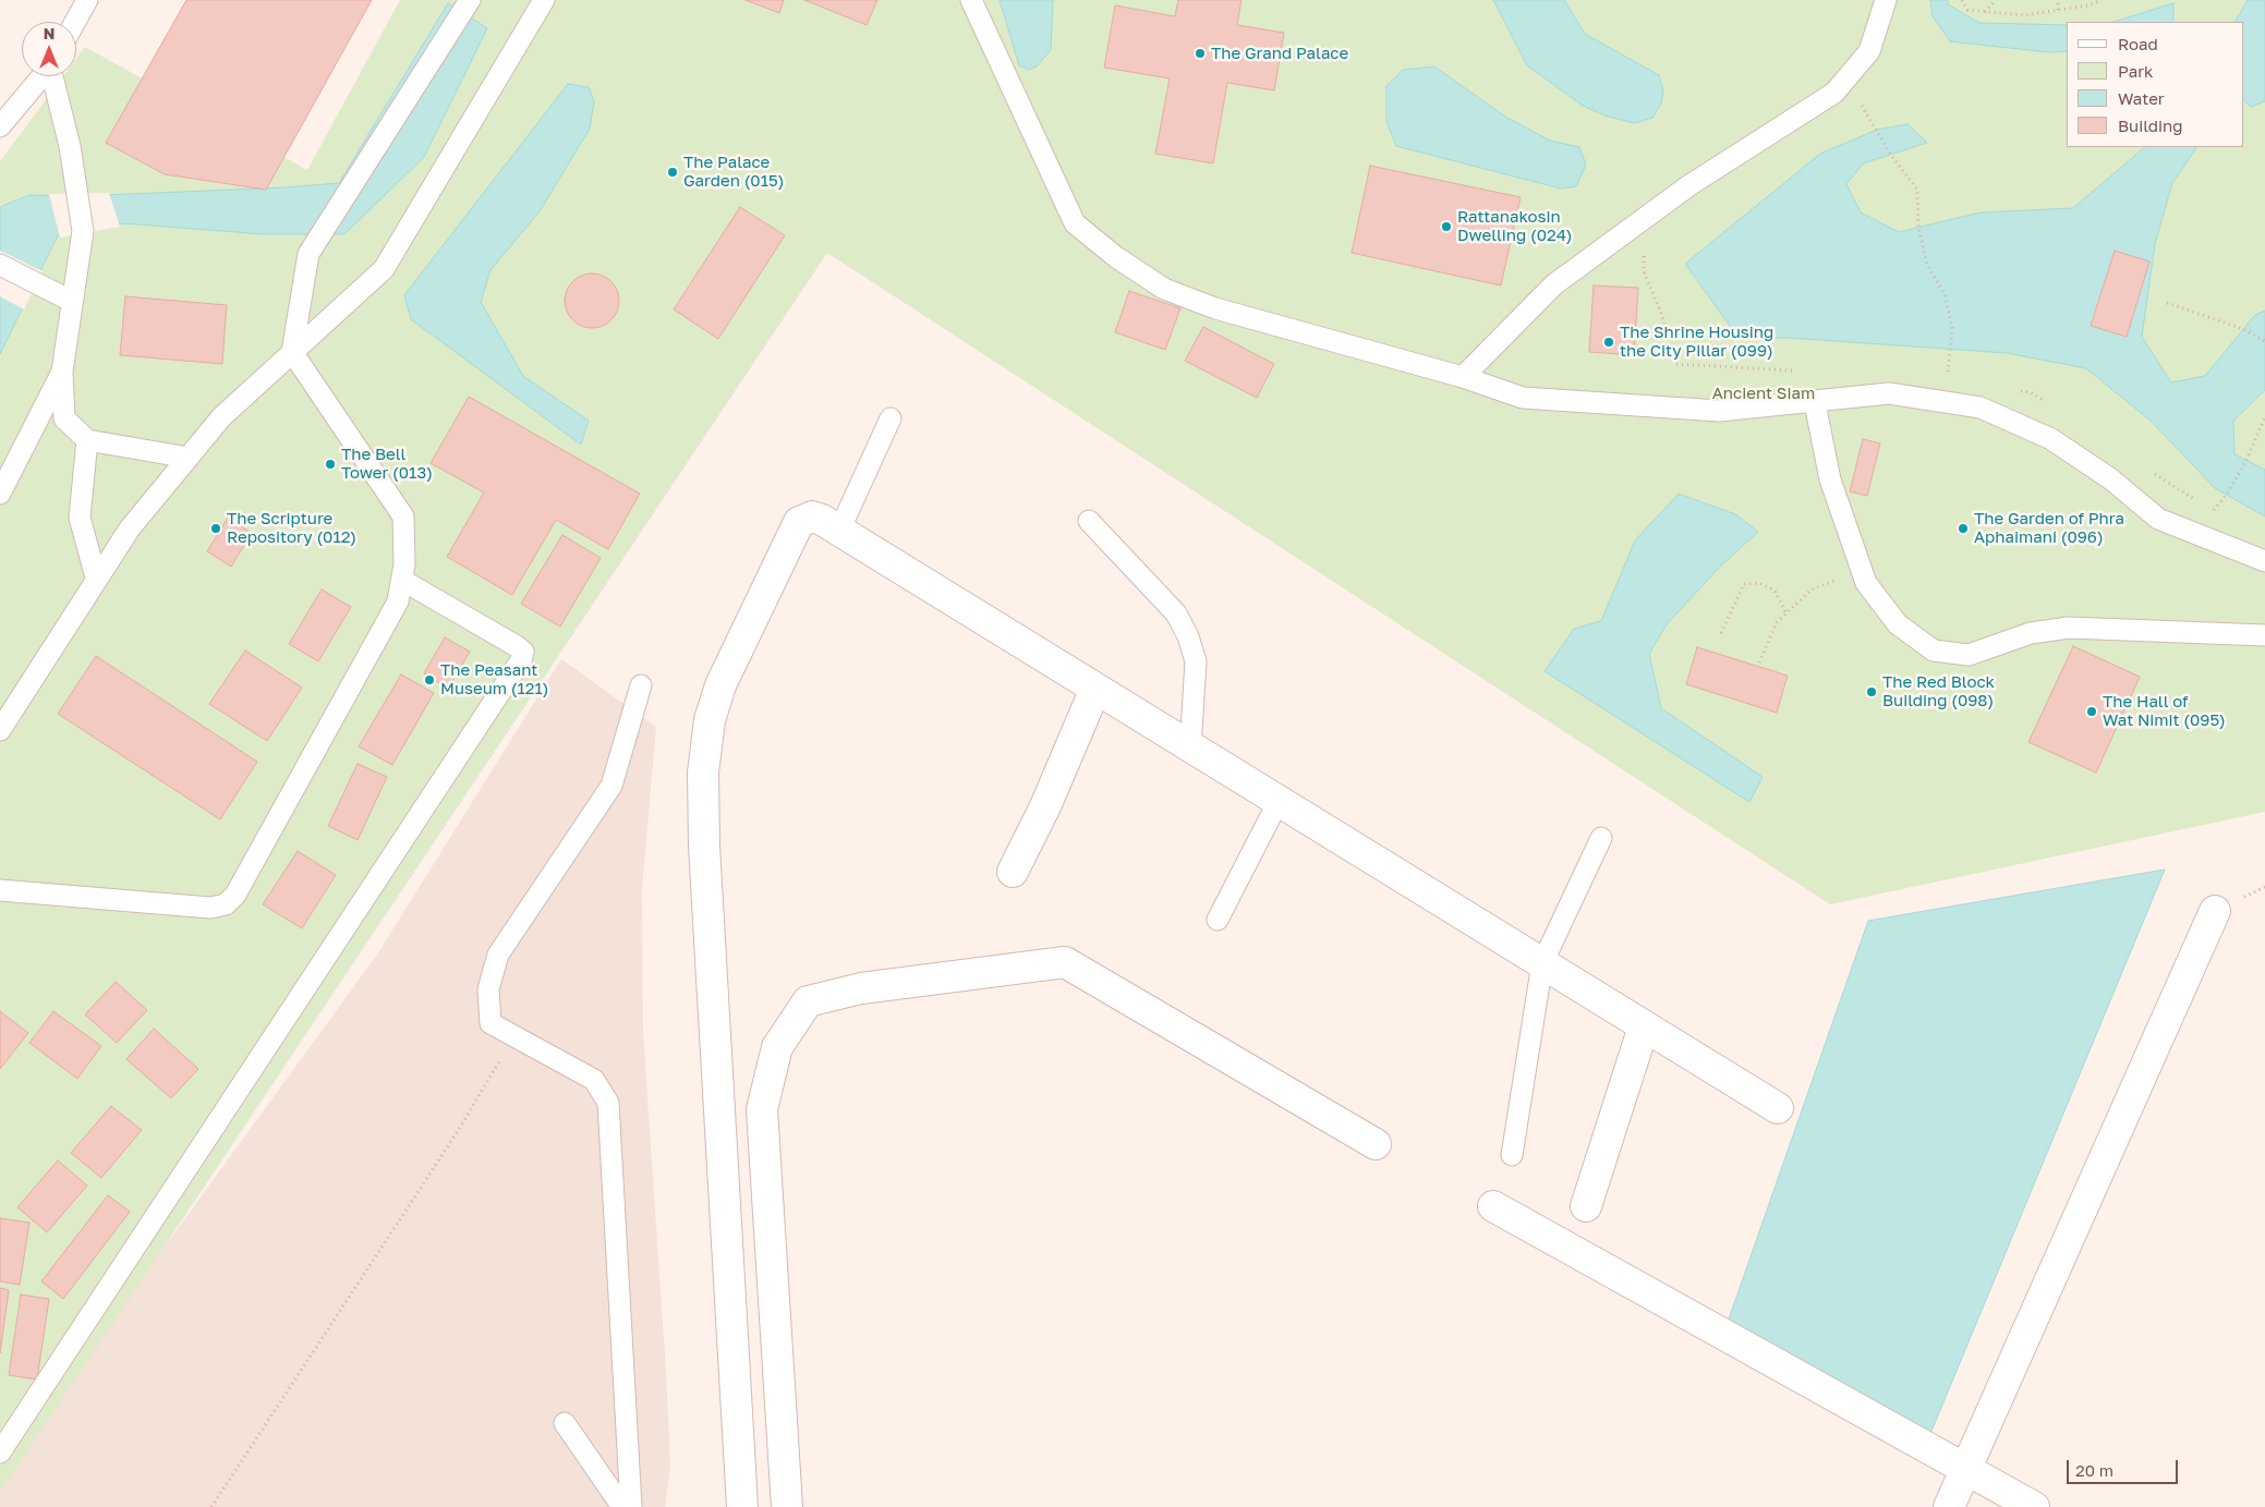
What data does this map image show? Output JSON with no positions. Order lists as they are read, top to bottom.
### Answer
{
  "parks": ["Ancient Siam"],
  "places": [
    "The Grand Palace",
    "The Palace Garden (015)",
    "Rattanakosin Dwelling (024)",
    "The Shrine Housing the City Pillar (099)",
    "The Bell Tower (013)",
    "The Scripture Repository (012)",
    "The Garden of Phra Aphaimani (096)",
    "The Peasant Museum (121)",
    "The Red Block Building (098)",
    "The Hall of Wat Nimit (095)"
  ],
  "legend": [
    "Road",
    "Park",
    "Water",
    "Building"
  ],
  "scale_bar": "20 m",
  "north": "top"
}
